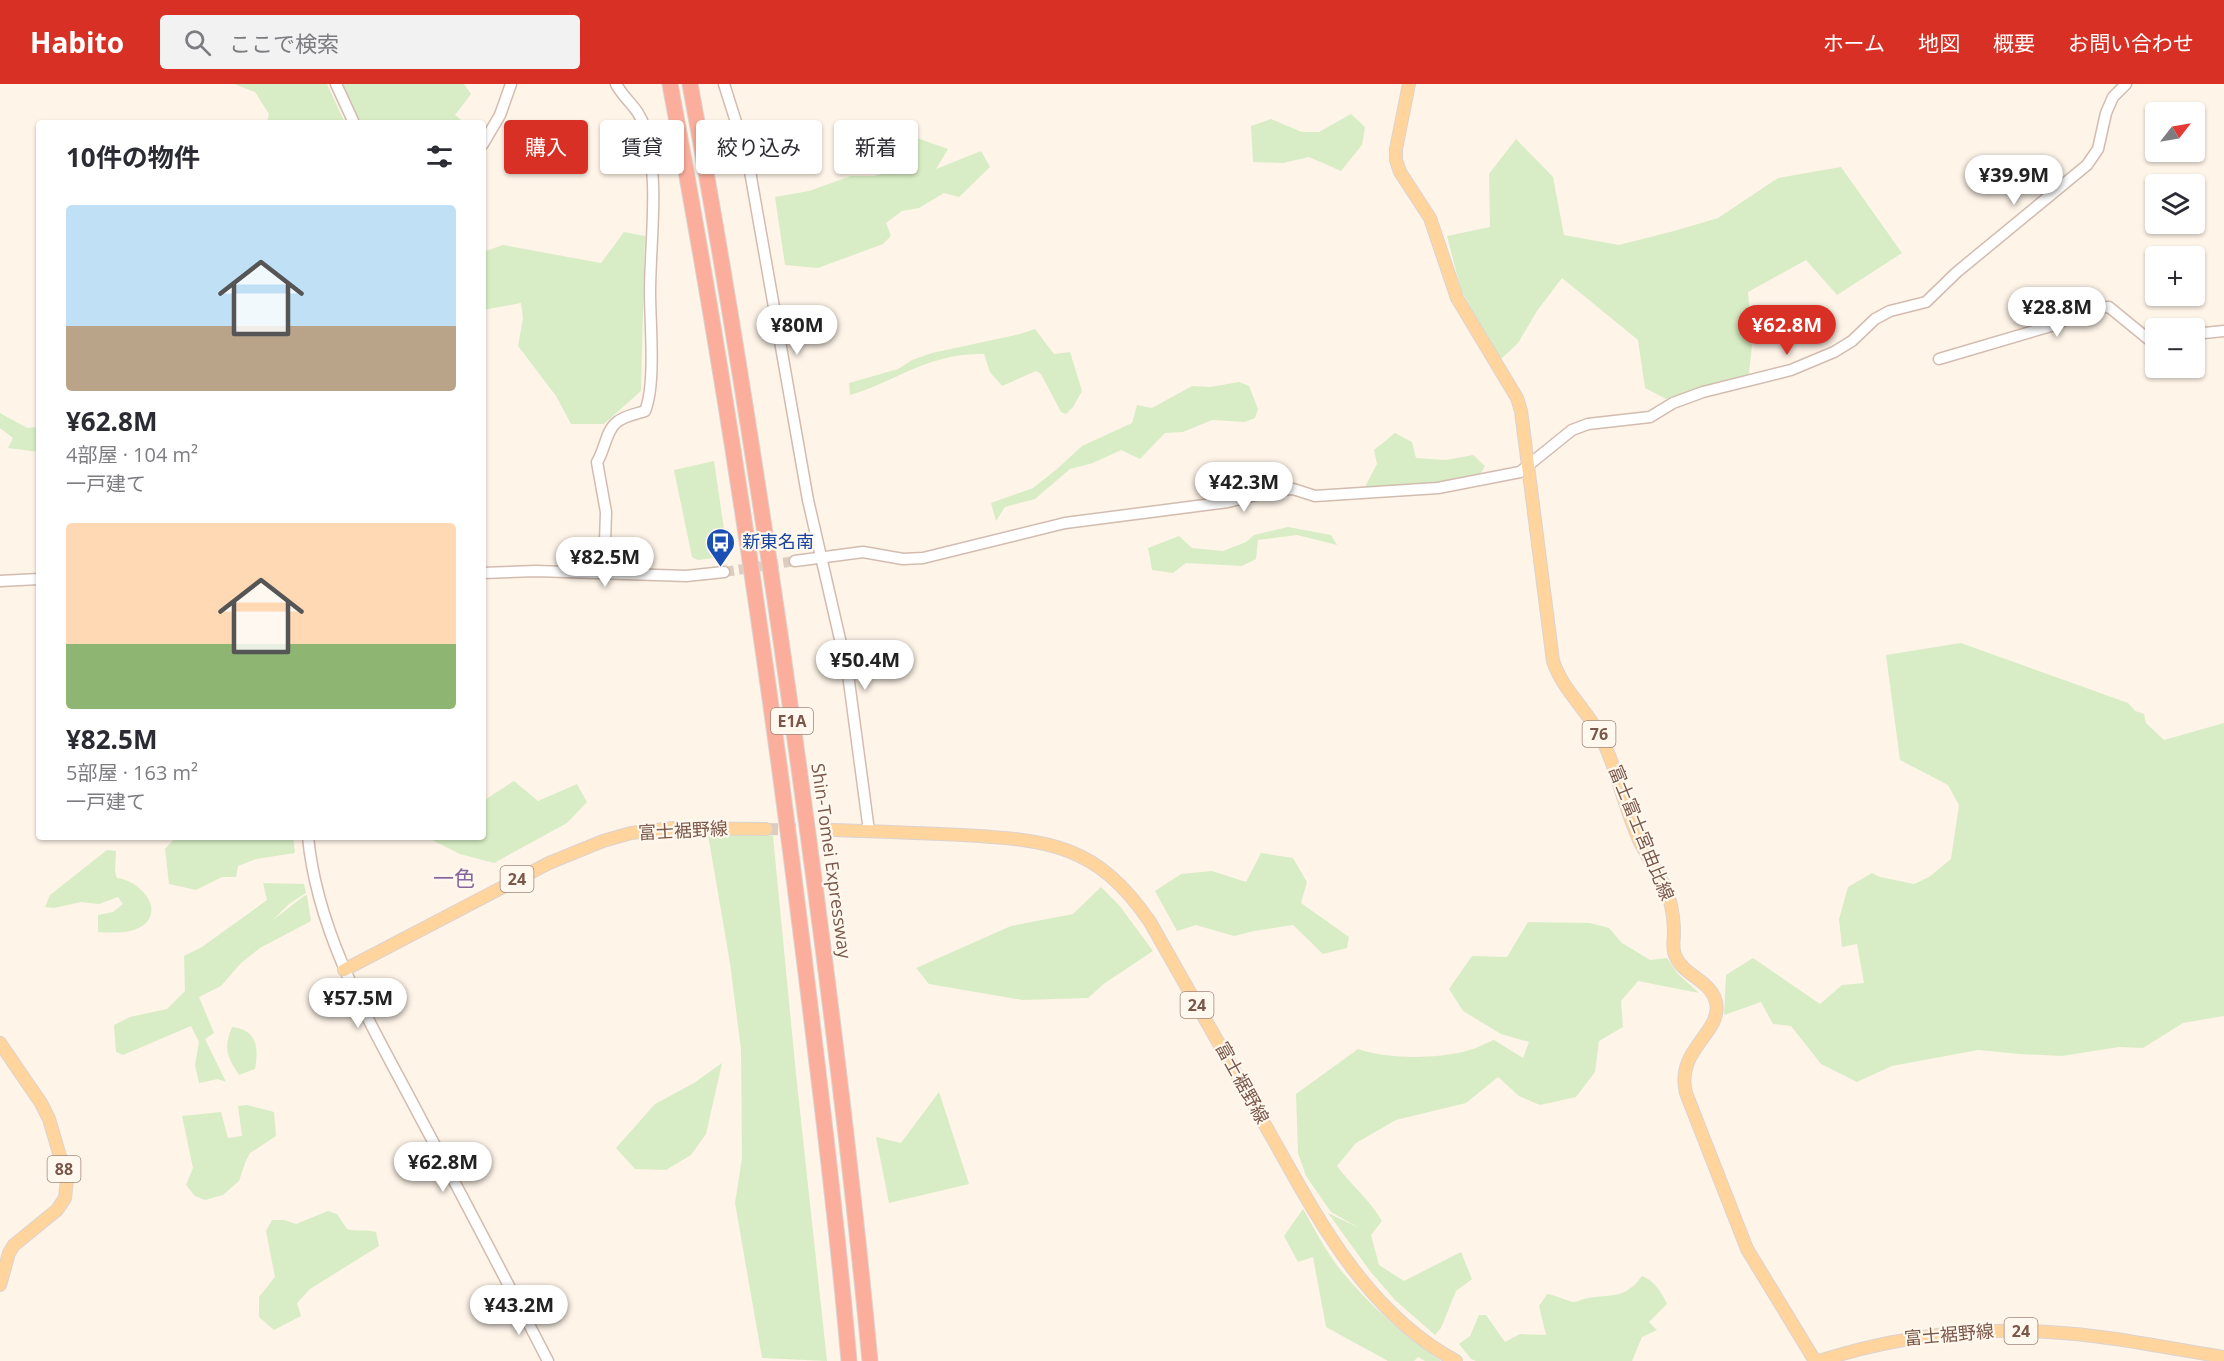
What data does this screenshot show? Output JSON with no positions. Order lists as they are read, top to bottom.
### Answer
{
  "streets": {
    "highway": ["E1A", "Shin-Tomei Expressway"],
    "main road": [
      "76",
      "富士裾野線",
      "富士富士宮由比線",
      "24",
      "88"
    ]
  },
  "crossings": [
    ["富士裾野線", "富士富士宮由比線"]
  ],
  "districts": ["一色"],
  "places": {
    "bus stop": ["新東名南"]
  },
  "north": "top right",
  "page": {
    "header": "Habito",
    "search": "ここで検索",
    "nav": [
      "ホーム",
      "地図",
      "概要",
      "お問い合わせ"
    ],
    "map_buttons": ["+", "−"],
    "chip": [
      "購入",
      "賃貸",
      "絞り込み",
      "新着"
    ],
    "heading": "10件の物件",
    "price": [
      "¥39.9M",
      "¥28.8M",
      "¥80M",
      "¥62.8M",
      "¥42.3M",
      "¥82.5M",
      "¥50.4M",
      "¥57.5M",
      "¥62.8M",
      "¥43.2M"
    ],
    "list": [
      {
        "name": "¥62.8M",
        "note": "4部屋 · 104 m² · 一戸建て"
      },
      {
        "name": "¥82.5M",
        "note": "5部屋 · 163 m² · 一戸建て"
      }
    ]
  }
}
